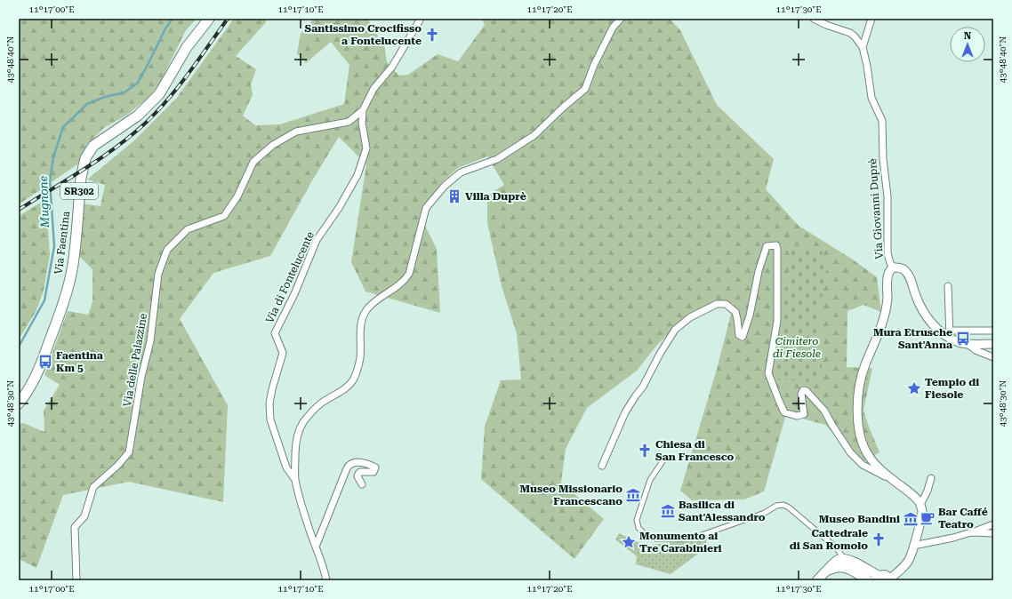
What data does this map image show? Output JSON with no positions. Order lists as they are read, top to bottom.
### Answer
{
  "streets": {
    "main road": ["SR302", "Via Faentina"],
    "street": ["Via Giovanni Duprè", "Via di Fontelucente", "Via delle Palazzine"]
  },
  "crossings": [
    ["Via di Fontelucente", "Via delle Palazzine"]
  ],
  "water": ["Mugnone"],
  "parks": ["Cimitero di Fiesole"],
  "places": {
    "church": ["Santissimo Crocifisso a Fontelucente", "Chiesa di San Francesco", "Cattedrale di San Romolo"],
    "building": ["Villa Duprè"],
    "bus stop": ["Mura Etrusche Sant'Anna", "Faentina Km 5"],
    "place": ["Tempio di Fiesole", "Monumento ai Tre Carabinieri"],
    "museum": ["Museo Missionario Francescano", "Basilica di Sant'Alessandro", "Museo Bandini"],
    "cafe": ["Bar Caffé Teatro"]
  },
  "north": "top",
  "coordinates": [
    "11°17'00\"E",
    "11°17'10\"E",
    "11°17'20\"E",
    "11°17'30\"E",
    "43°48'40\"N",
    "43°48'30\"N"
  ]
}
